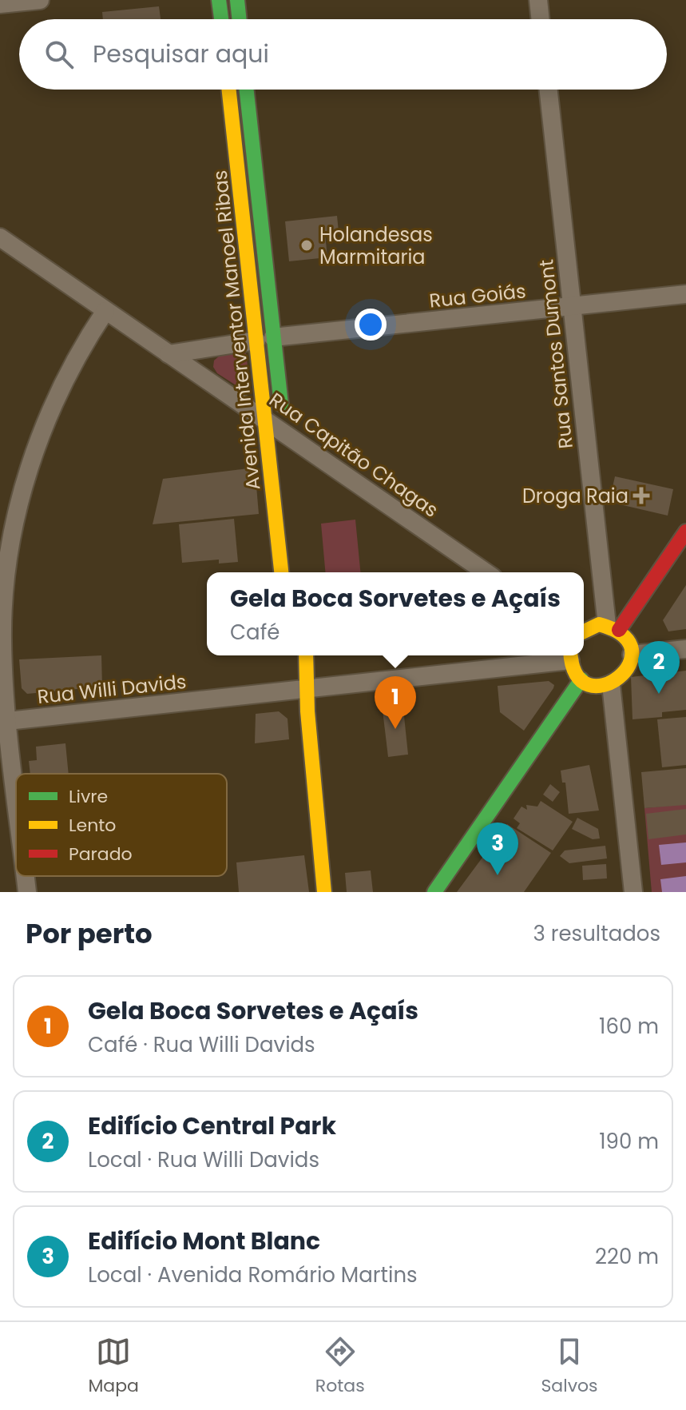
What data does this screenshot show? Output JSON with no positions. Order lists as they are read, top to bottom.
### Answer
{
  "streets": {
    "street": [
      "Rua Goiás",
      "Avenida Interventor Manoel Ribas",
      "Rua Santos Dumont",
      "Rua Capitão Chagas",
      "Rua Willi Davids"
    ]
  },
  "crossings": [
    ["Rua Goiás", "Avenida Interventor Manoel Ribas"],
    ["Rua Goiás", "Rua Santos Dumont"],
    ["Rua Goiás", "Rua Capitão Chagas"],
    ["Avenida Interventor Manoel Ribas", "Rua Capitão Chagas"]
  ],
  "places": {
    "other": ["Holandesas Marmitaria"],
    "health": ["Droga Raia"]
  },
  "legend": ["Livre", "Lento", "Parado"],
  "page": {
    "search": "Pesquisar aqui",
    "popup": ["Gela Boca Sorvetes e Açaís", "Café"],
    "pins": ["2", "1", "3"],
    "heading": ["Por perto", "3 resultados"],
    "list": [
      {
        "mark": "1",
        "name": "Gela Boca Sorvetes e Açaís",
        "note": "Café · Rua Willi Davids",
        "value": "160 m"
      },
      {
        "mark": "2",
        "name": "Edifício Central Park",
        "note": "Local · Rua Willi Davids",
        "value": "190 m"
      },
      {
        "mark": "3",
        "name": "Edifício Mont Blanc",
        "note": "Local · Avenida Romário Martins",
        "value": "220 m"
      }
    ],
    "nav": ["Mapa", "Rotas", "Salvos"]
  }
}
